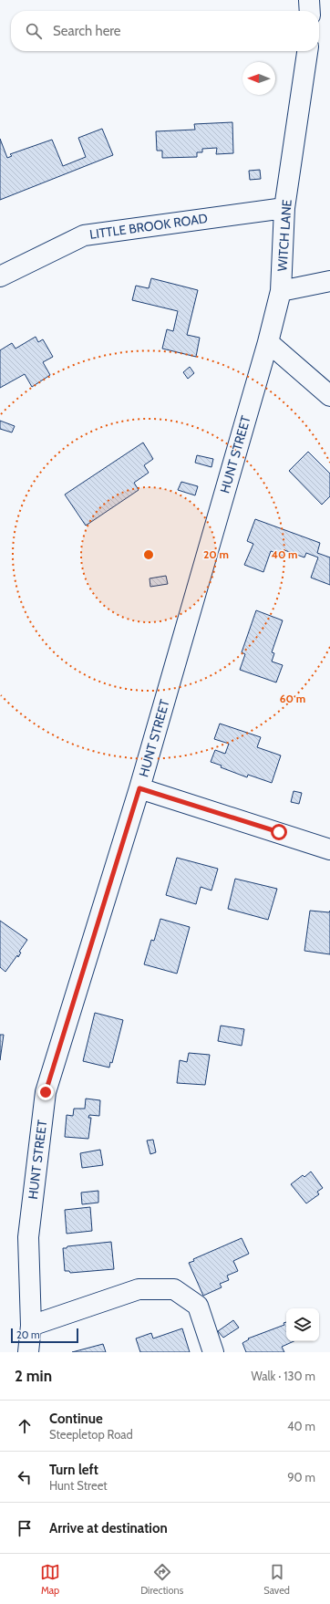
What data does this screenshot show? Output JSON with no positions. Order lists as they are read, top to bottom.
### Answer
{
  "streets": {
    "street": ["LITTLE BROOK ROAD", "WITCH LANE", "HUNT STREET"]
  },
  "crossings": [
    ["LITTLE BROOK ROAD", "WITCH LANE"],
    ["WITCH LANE", "HUNT STREET"]
  ],
  "scale_bar": "20 m",
  "north": "left",
  "page": {
    "search": "Search here",
    "scale": "20 m",
    "heading": ["2 min", "Walk · 130 m"],
    "list": [
      ["Continue", "Steepletop Road", "40 m"],
      ["Turn left", "Hunt Street", "90 m"],
      "Arrive at destination"
    ],
    "nav": ["Map", "Directions", "Saved"]
  },
  "rings": ["20 m", "40 m", "60 m"]
}
